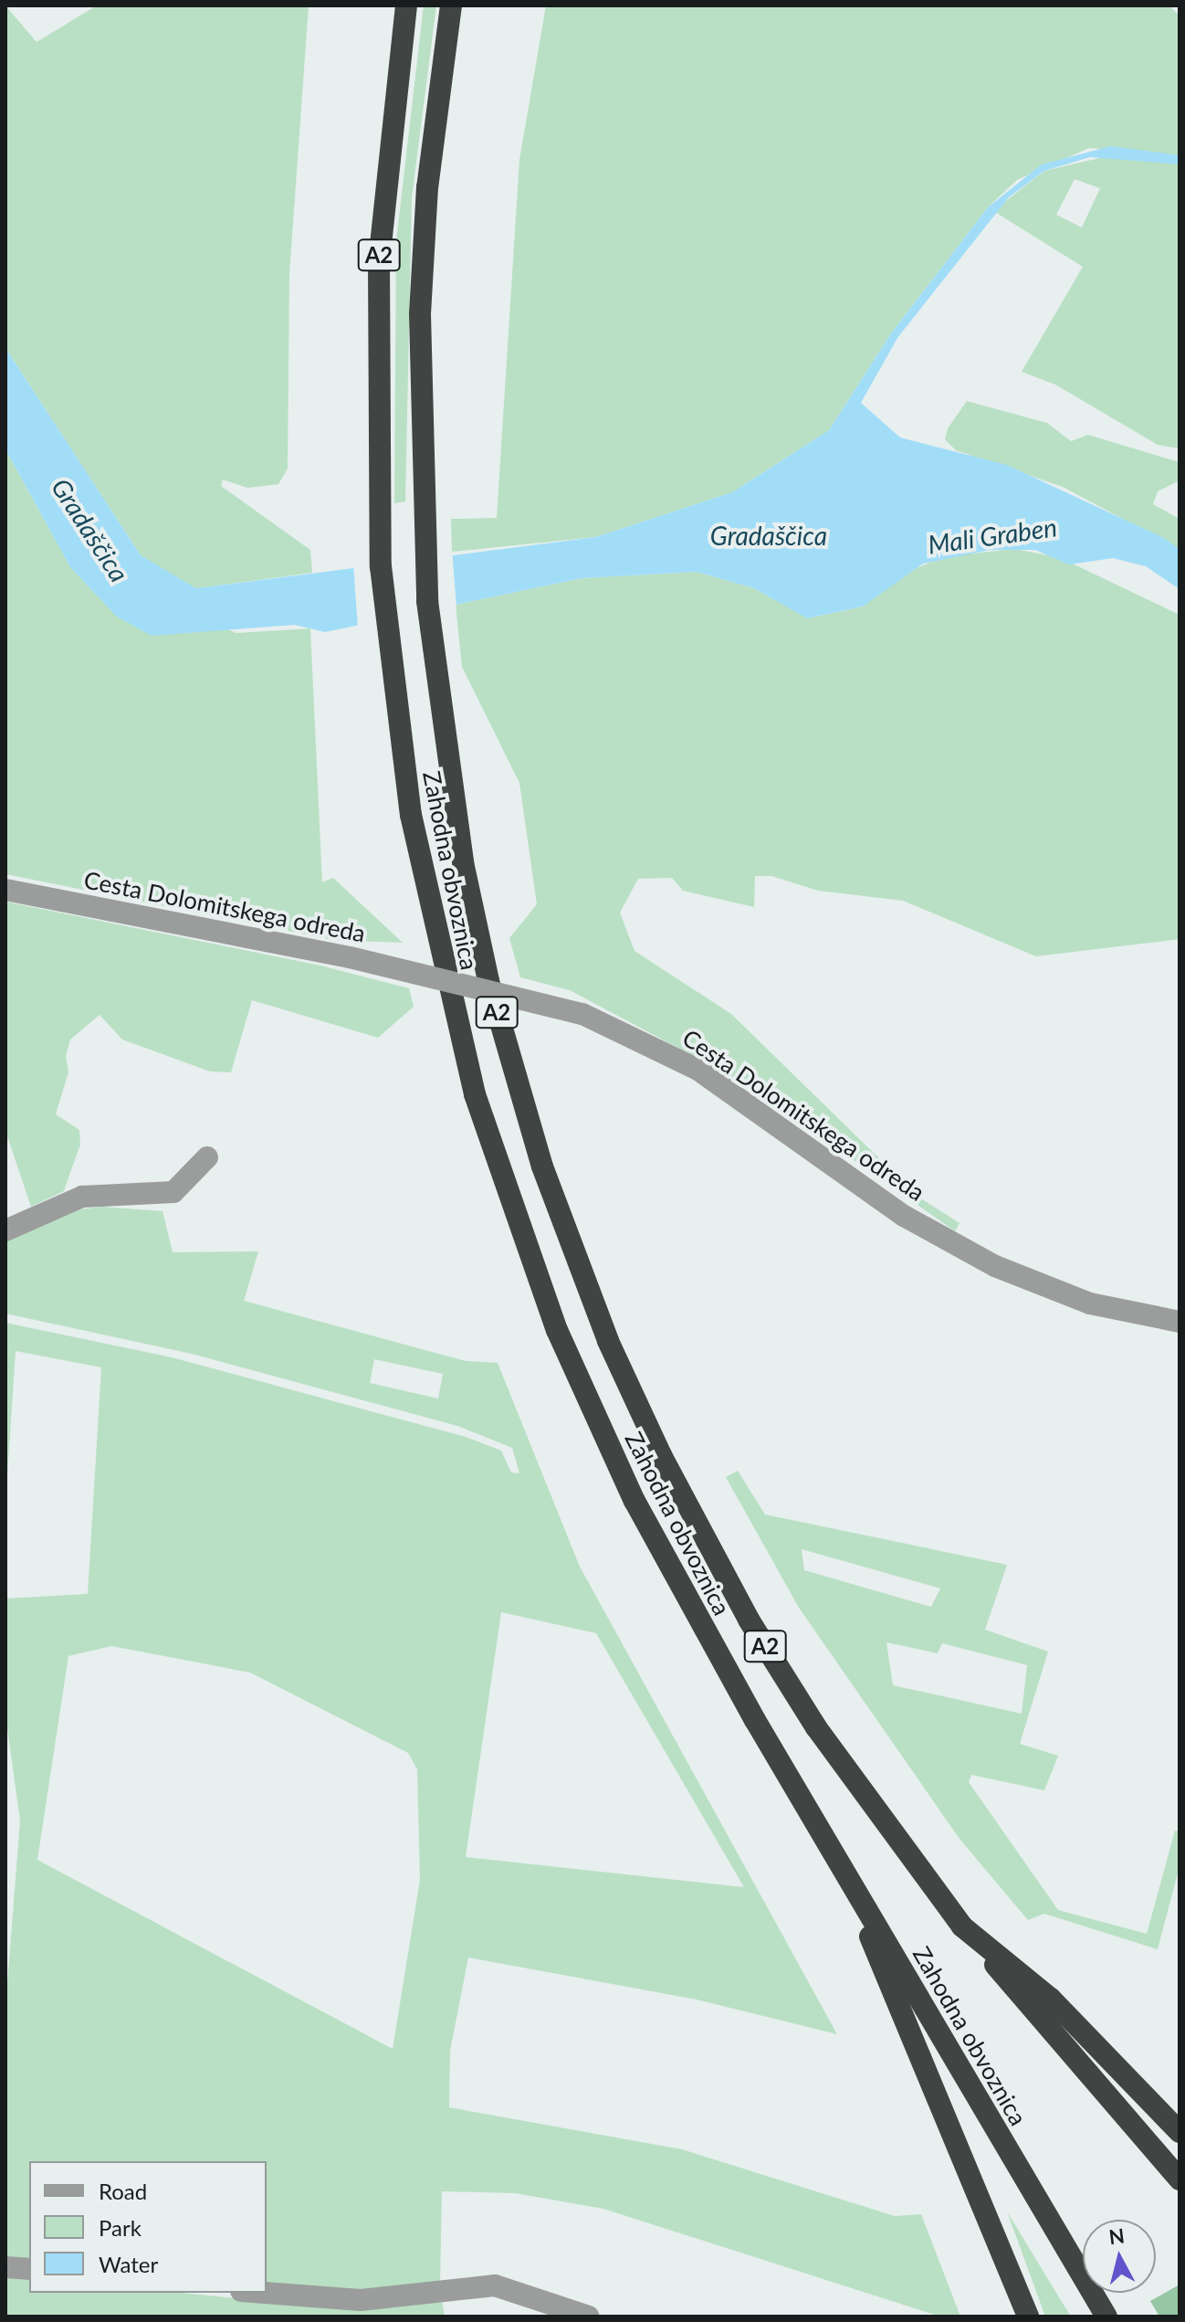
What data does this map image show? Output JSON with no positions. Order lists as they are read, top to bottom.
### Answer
{
  "streets": {
    "highway": ["A2", "Zahodna obvoznica"],
    "street": ["Cesta Dolomitskega odreda"]
  },
  "water": ["Gradaščica", "Mali Graben"],
  "legend": ["Road", "Park", "Water"],
  "north": "top"
}
